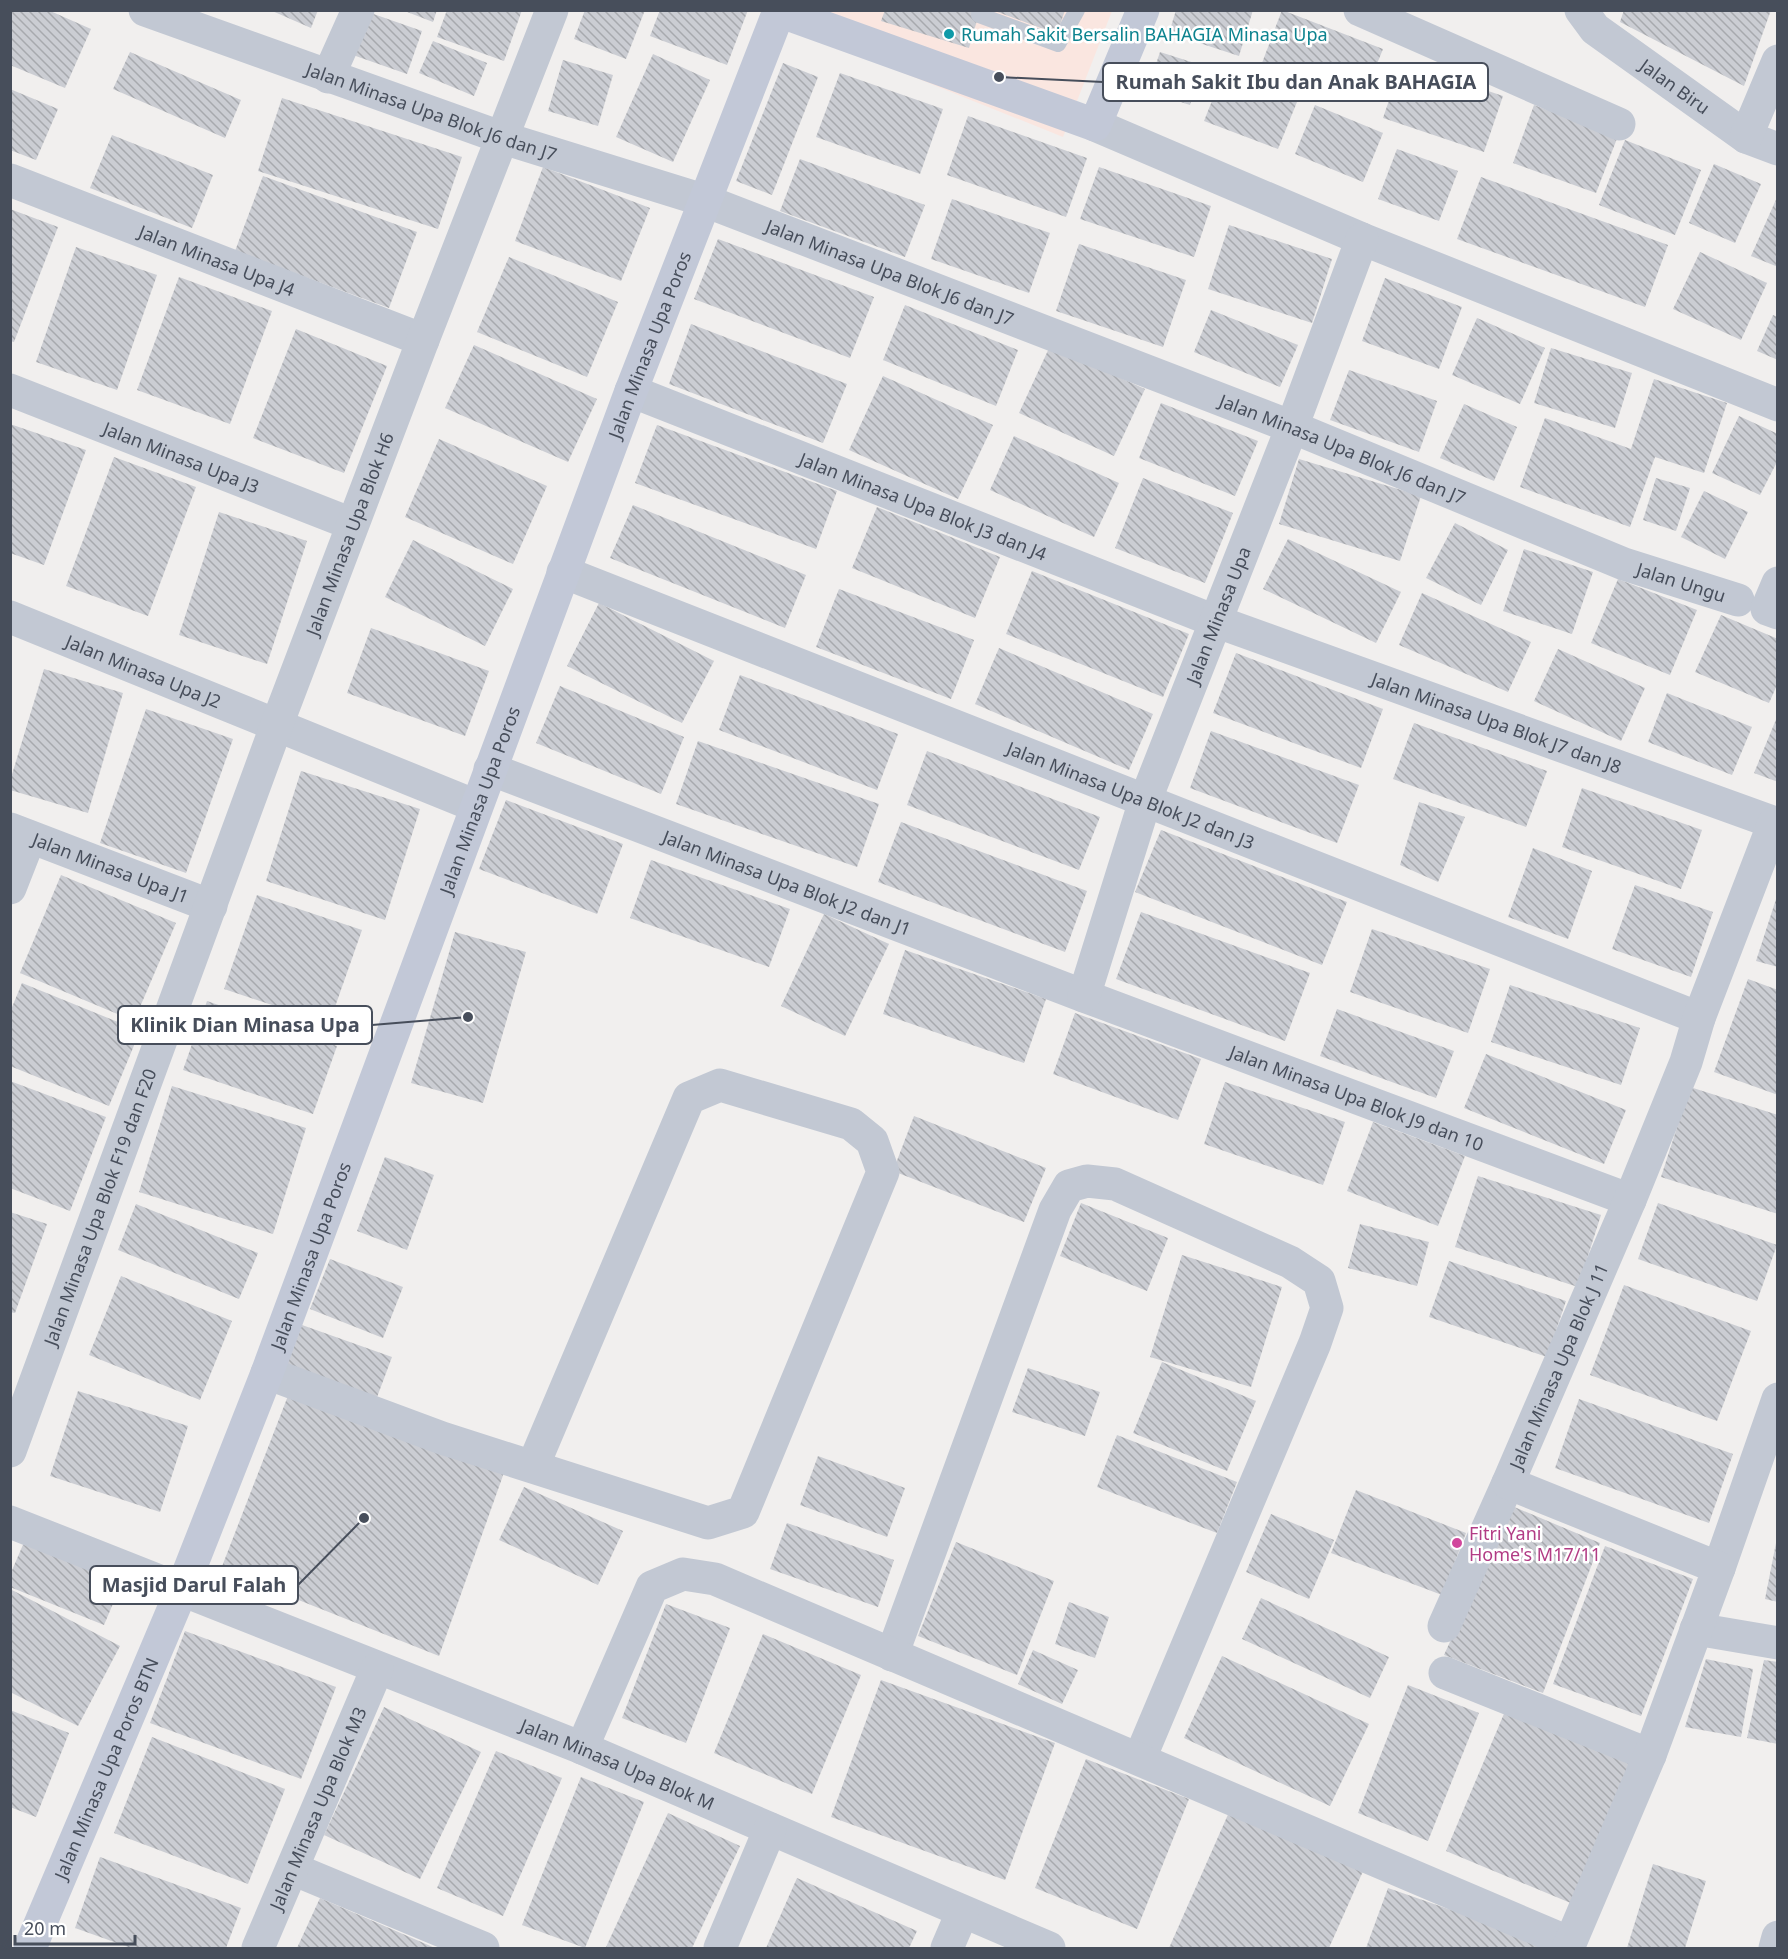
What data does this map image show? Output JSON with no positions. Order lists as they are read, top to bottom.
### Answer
{
  "streets": {
    "street": [
      "Jalan Biru",
      "Jalan Minasa Upa Blok J6 dan J7",
      "Jalan Minasa Upa J4",
      "Jalan Minasa Upa Poros",
      "Jalan Minasa Upa J3",
      "Jalan Minasa Upa Blok J3 dan J4",
      "Jalan Minasa Upa Blok H6",
      "Jalan Ungu",
      "Jalan Minasa Upa",
      "Jalan Minasa Upa J2",
      "Jalan Minasa Upa Blok J7 dan J8",
      "Jalan Minasa Upa Blok J2 dan J3",
      "Jalan Minasa Upa J1",
      "Jalan Minasa Upa Blok J2 dan J1",
      "Jalan Minasa Upa Blok J9 dan 10",
      "Jalan Minasa Upa Blok F19 dan F20",
      "Jalan Minasa Upa Blok J 11",
      "Jalan Minasa Upa Blok M",
      "Jalan Minasa Upa Poros BTN",
      "Jalan Minasa Upa Blok M3"
    ]
  },
  "crossings": [
    ["Jalan Minasa Upa Blok J6 dan J7", "Jalan Minasa Upa Poros"],
    ["Jalan Minasa Upa Blok J6 dan J7", "Jalan Minasa Upa Blok H6"],
    ["Jalan Minasa Upa Blok J6 dan J7", "Jalan Ungu"],
    ["Jalan Minasa Upa Blok J6 dan J7", "Jalan Minasa Upa"],
    ["Jalan Minasa Upa J4", "Jalan Minasa Upa Blok H6"],
    ["Jalan Minasa Upa Poros", "Jalan Minasa Upa Blok J3 dan J4"],
    ["Jalan Minasa Upa Poros", "Jalan Minasa Upa J2"],
    ["Jalan Minasa Upa Poros", "Jalan Minasa Upa Blok J2 dan J3"],
    ["Jalan Minasa Upa Poros", "Jalan Minasa Upa Blok J2 dan J1"],
    ["Jalan Minasa Upa Poros", "Jalan Minasa Upa Blok M"],
    ["Jalan Minasa Upa Poros", "Jalan Minasa Upa Poros BTN"],
    ["Jalan Minasa Upa J3", "Jalan Minasa Upa Blok H6"],
    ["Jalan Minasa Upa Blok J3 dan J4", "Jalan Minasa Upa"],
    ["Jalan Minasa Upa Blok J3 dan J4", "Jalan Minasa Upa Blok J7 dan J8"],
    ["Jalan Minasa Upa Blok H6", "Jalan Minasa Upa J2"],
    ["Jalan Minasa Upa Blok H6", "Jalan Minasa Upa Blok F19 dan F20"],
    ["Jalan Minasa Upa", "Jalan Minasa Upa Blok J7 dan J8"],
    ["Jalan Minasa Upa", "Jalan Minasa Upa Blok J2 dan J3"],
    ["Jalan Minasa Upa", "Jalan Minasa Upa Blok J2 dan J1"],
    ["Jalan Minasa Upa", "Jalan Minasa Upa Blok J9 dan 10"],
    ["Jalan Minasa Upa J2", "Jalan Minasa Upa Blok F19 dan F20"],
    ["Jalan Minasa Upa Blok J7 dan J8", "Jalan Minasa Upa Blok J 11"],
    ["Jalan Minasa Upa Blok J2 dan J3", "Jalan Minasa Upa Blok J 11"],
    ["Jalan Minasa Upa J1", "Jalan Minasa Upa Blok F19 dan F20"],
    ["Jalan Minasa Upa Blok J2 dan J1", "Jalan Minasa Upa Blok J9 dan 10"],
    ["Jalan Minasa Upa Blok J9 dan 10", "Jalan Minasa Upa Blok J 11"],
    ["Jalan Minasa Upa Blok M", "Jalan Minasa Upa Poros BTN"],
    ["Jalan Minasa Upa Blok M", "Jalan Minasa Upa Blok M3"]
  ],
  "places": [
    "Rumah Sakit Bersalin BAHAGIA Minasa Upa",
    "Rumah Sakit Ibu dan Anak BAHAGIA",
    "Klinik Dian Minasa Upa",
    "Masjid Darul Falah",
    "Fitri Yani Home's M17/11"
  ],
  "scale_bar": "20 m"
}
